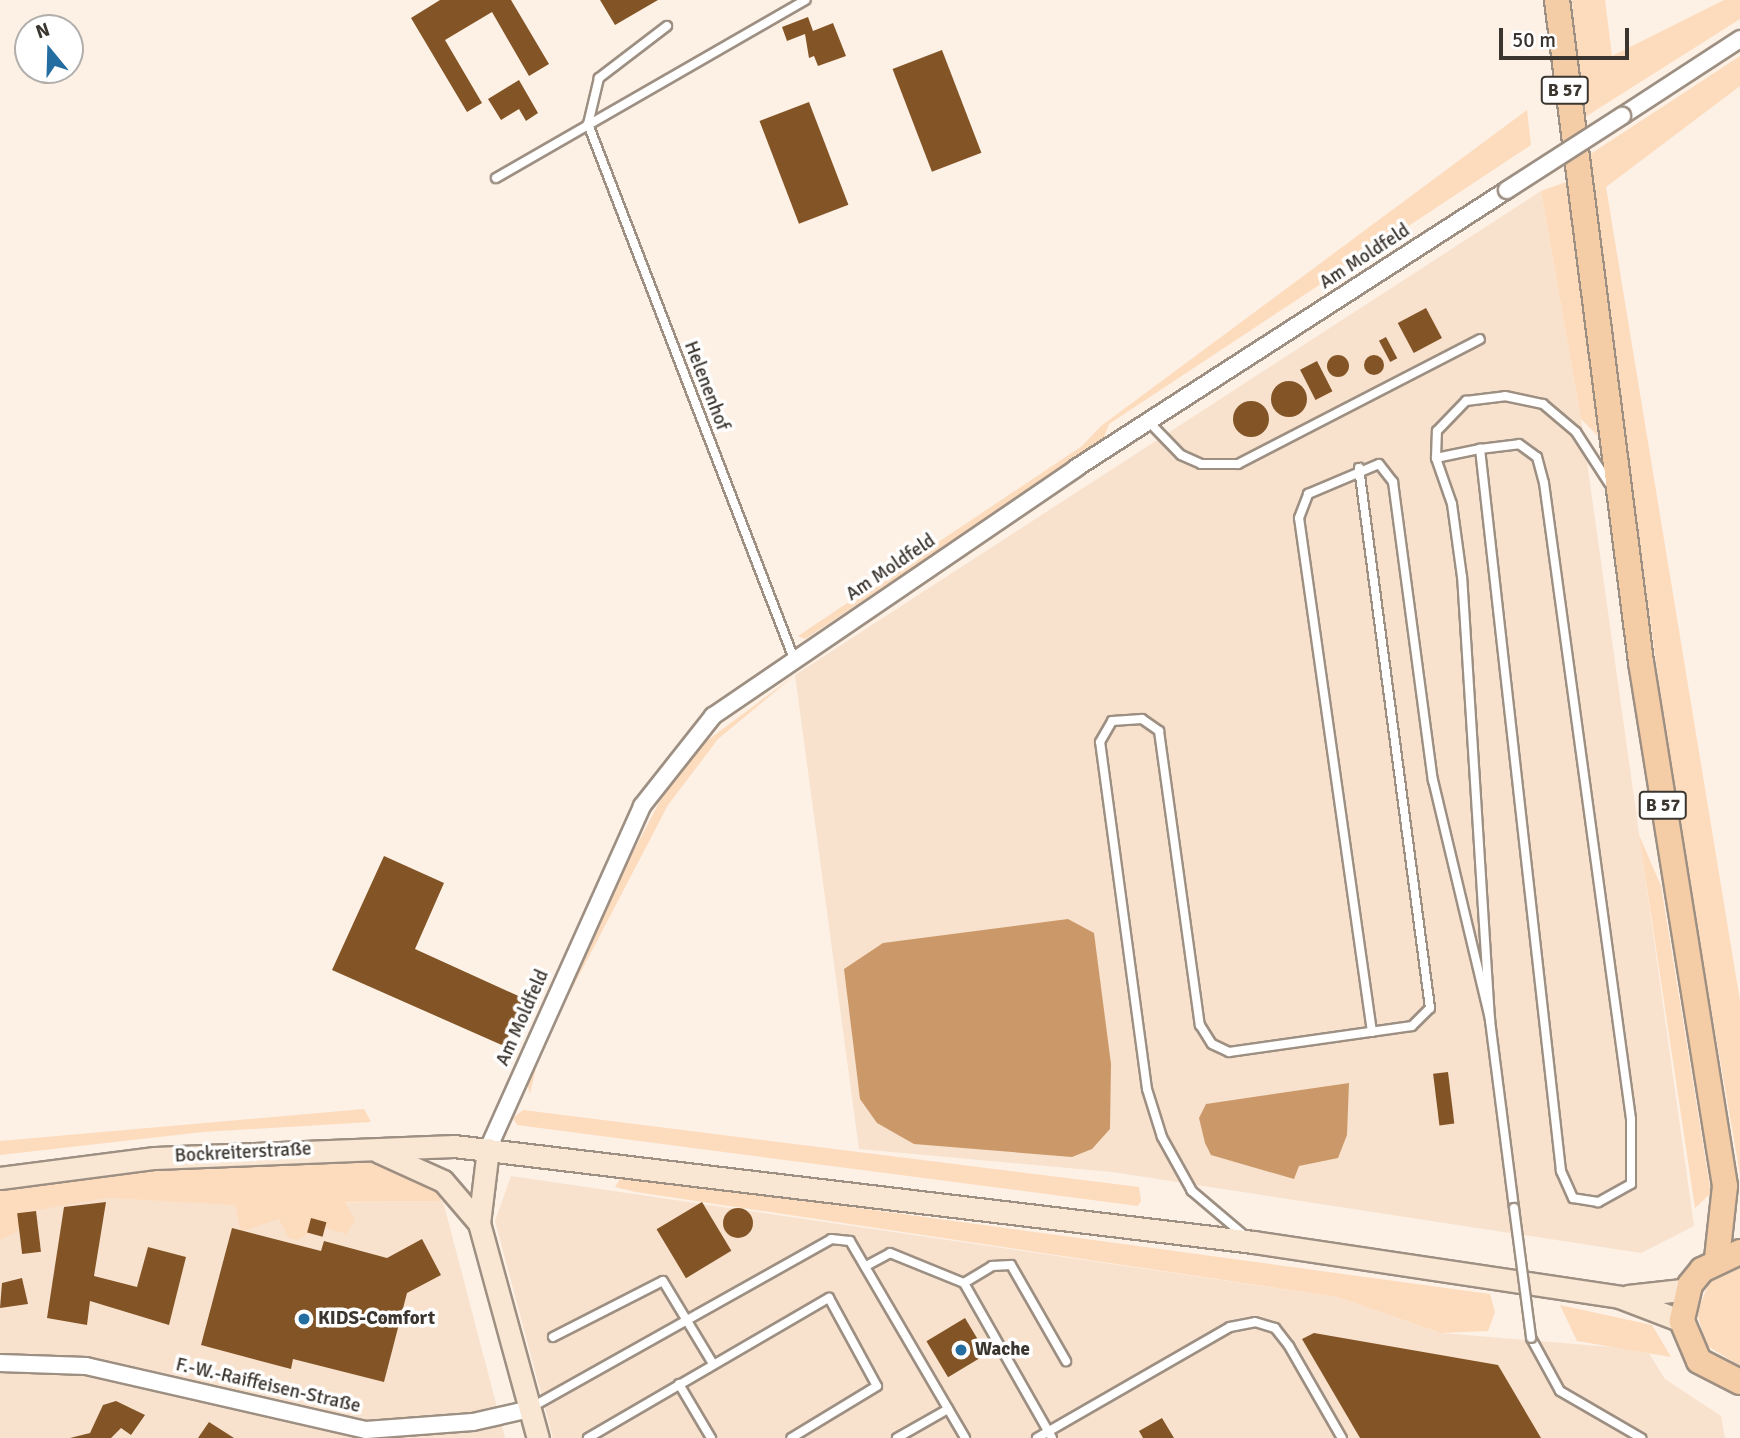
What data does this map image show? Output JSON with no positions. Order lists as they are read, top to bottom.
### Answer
{
  "streets": {
    "main road": ["B 57", "Bockreiterstraße"],
    "street": ["Am Moldfeld", "F.-W.-Raiffeisen-Straße"],
    "lane": ["Helenenhof"]
  },
  "crossings": [
    ["Am Moldfeld", "Helenenhof"],
    ["Am Moldfeld", "Bockreiterstraße"]
  ],
  "places": ["KIDS-Comfort", "Wache"],
  "scale_bar": "50 m",
  "north": "top"
}
